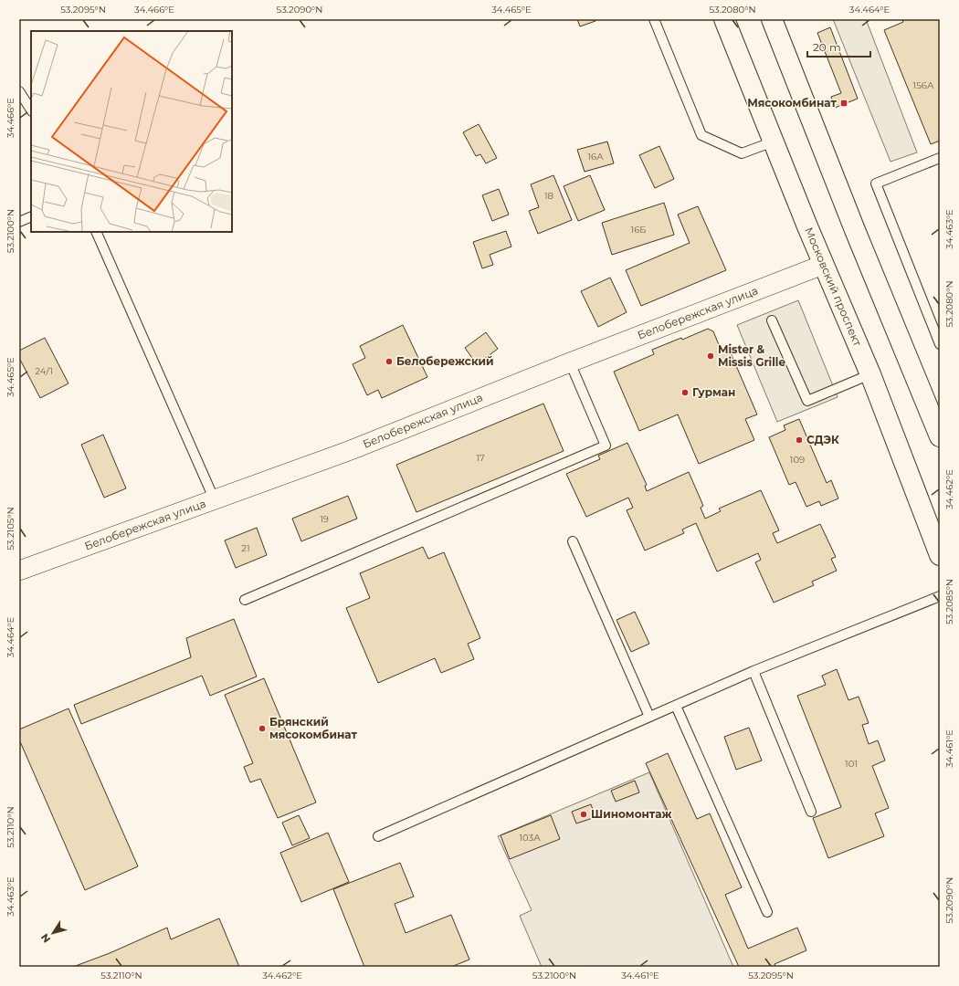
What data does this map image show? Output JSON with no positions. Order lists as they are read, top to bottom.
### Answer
{
  "streets": {
    "main road": ["Московский проспект"],
    "street": ["Белобережская улица"]
  },
  "crossings": [
    ["Московский проспект", "Белобережская улица"]
  ],
  "places": {
    "transit": ["Мясокомбинат"],
    "other": [
      "Mister & Missis Grille",
      "Белобережский",
      "Гурман",
      "СДЭК",
      "Брянский мясокомбинат",
      "Шиномонтаж"
    ]
  },
  "house_numbers": [
    "156А",
    "16А",
    "18",
    "16Б",
    "24/1",
    "17",
    "109",
    "19",
    "21",
    "101",
    "103А"
  ],
  "scale_bar": "20 m",
  "north": "bottom left",
  "coordinates": [
    "53.2095°N",
    "34.466°E",
    "53.2090°N",
    "34.465°E",
    "53.2080°N",
    "34.464°E",
    "34.463°E",
    "53.2100°N",
    "34.462°E",
    "53.2105°N",
    "53.2085°N",
    "34.461°E",
    "53.2110°N"
  ]
}
